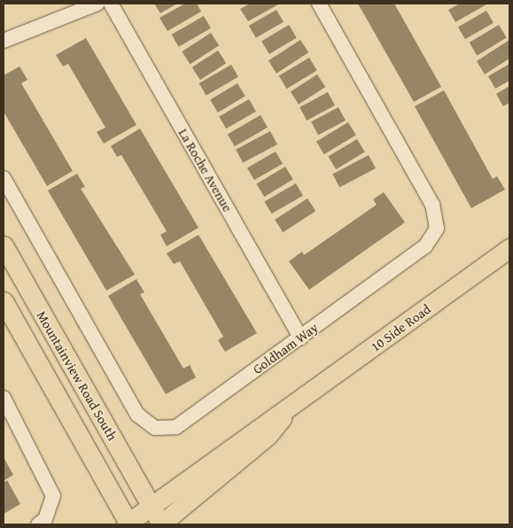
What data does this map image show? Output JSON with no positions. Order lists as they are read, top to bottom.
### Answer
{
  "streets": {
    "main road": ["10 Side Road", "Mountainview Road South"],
    "street": ["La Roche Avenue", "Goldham Way"]
  },
  "crossings": [
    ["La Roche Avenue", "Goldham Way"],
    ["10 Side Road", "Mountainview Road South"]
  ]
}
